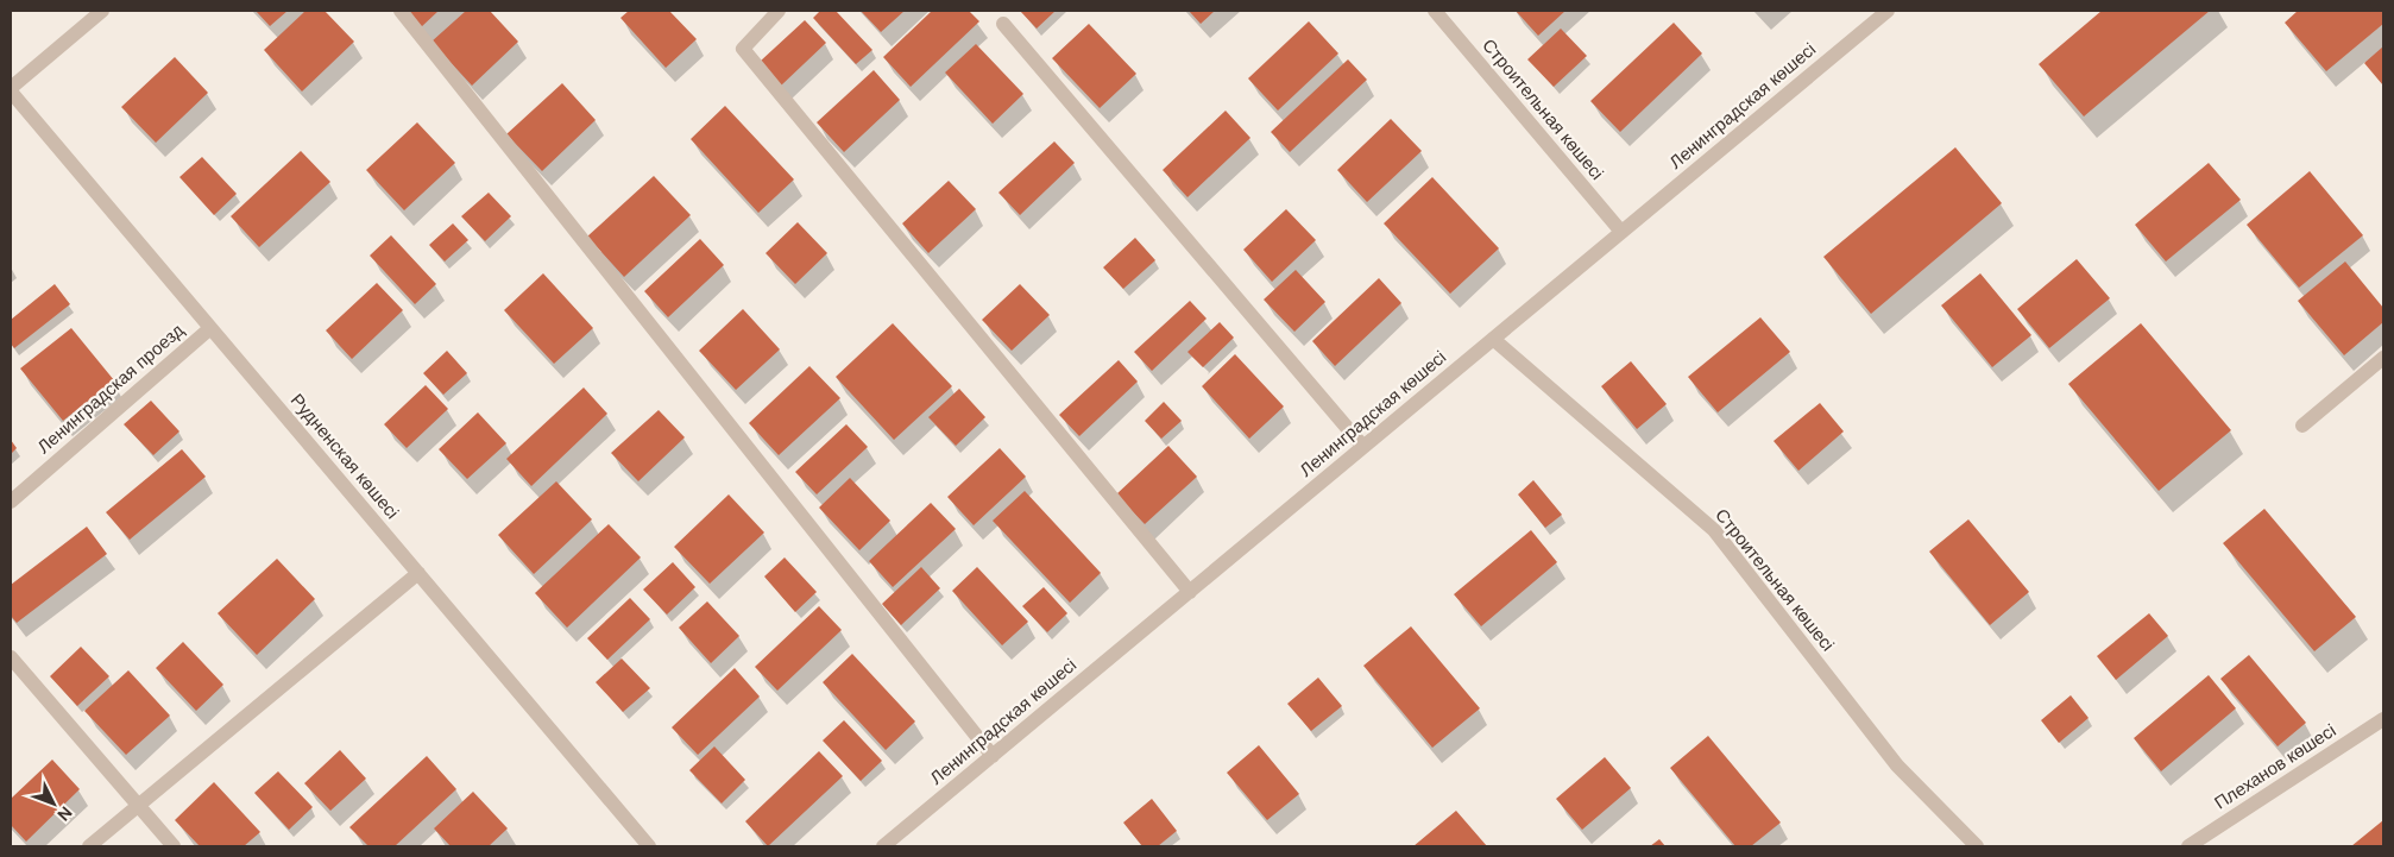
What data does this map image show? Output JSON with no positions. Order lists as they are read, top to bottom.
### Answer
{
  "streets": {
    "street": [
      "Ленинградская көшесі",
      "Строительная көшесі",
      "Ленинградская проезд",
      "Рудненская көшесі",
      "Плеханов көшесі"
    ]
  },
  "crossings": [
    ["Ленинградская көшесі", "Строительная көшесі"],
    ["Ленинградская проезд", "Рудненская көшесі"]
  ],
  "north": "bottom right"
}
